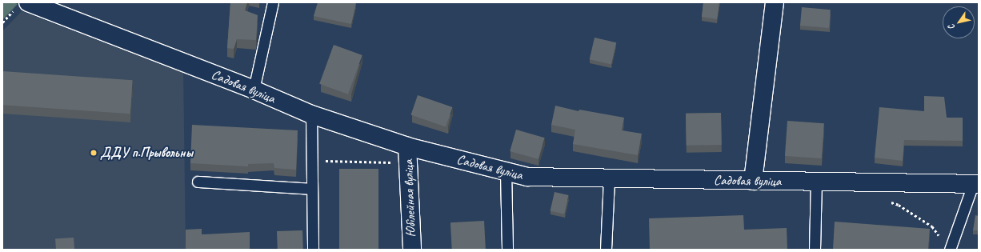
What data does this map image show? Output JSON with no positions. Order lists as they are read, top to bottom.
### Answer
{
  "streets": {
    "street": ["Садовая вуліца", "Юбілейная вуліца"]
  },
  "crossings": [
    ["Садовая вуліца", "Юбілейная вуліца"]
  ],
  "places": ["ДДУ п.Прывольны"],
  "north": "bottom left"
}
